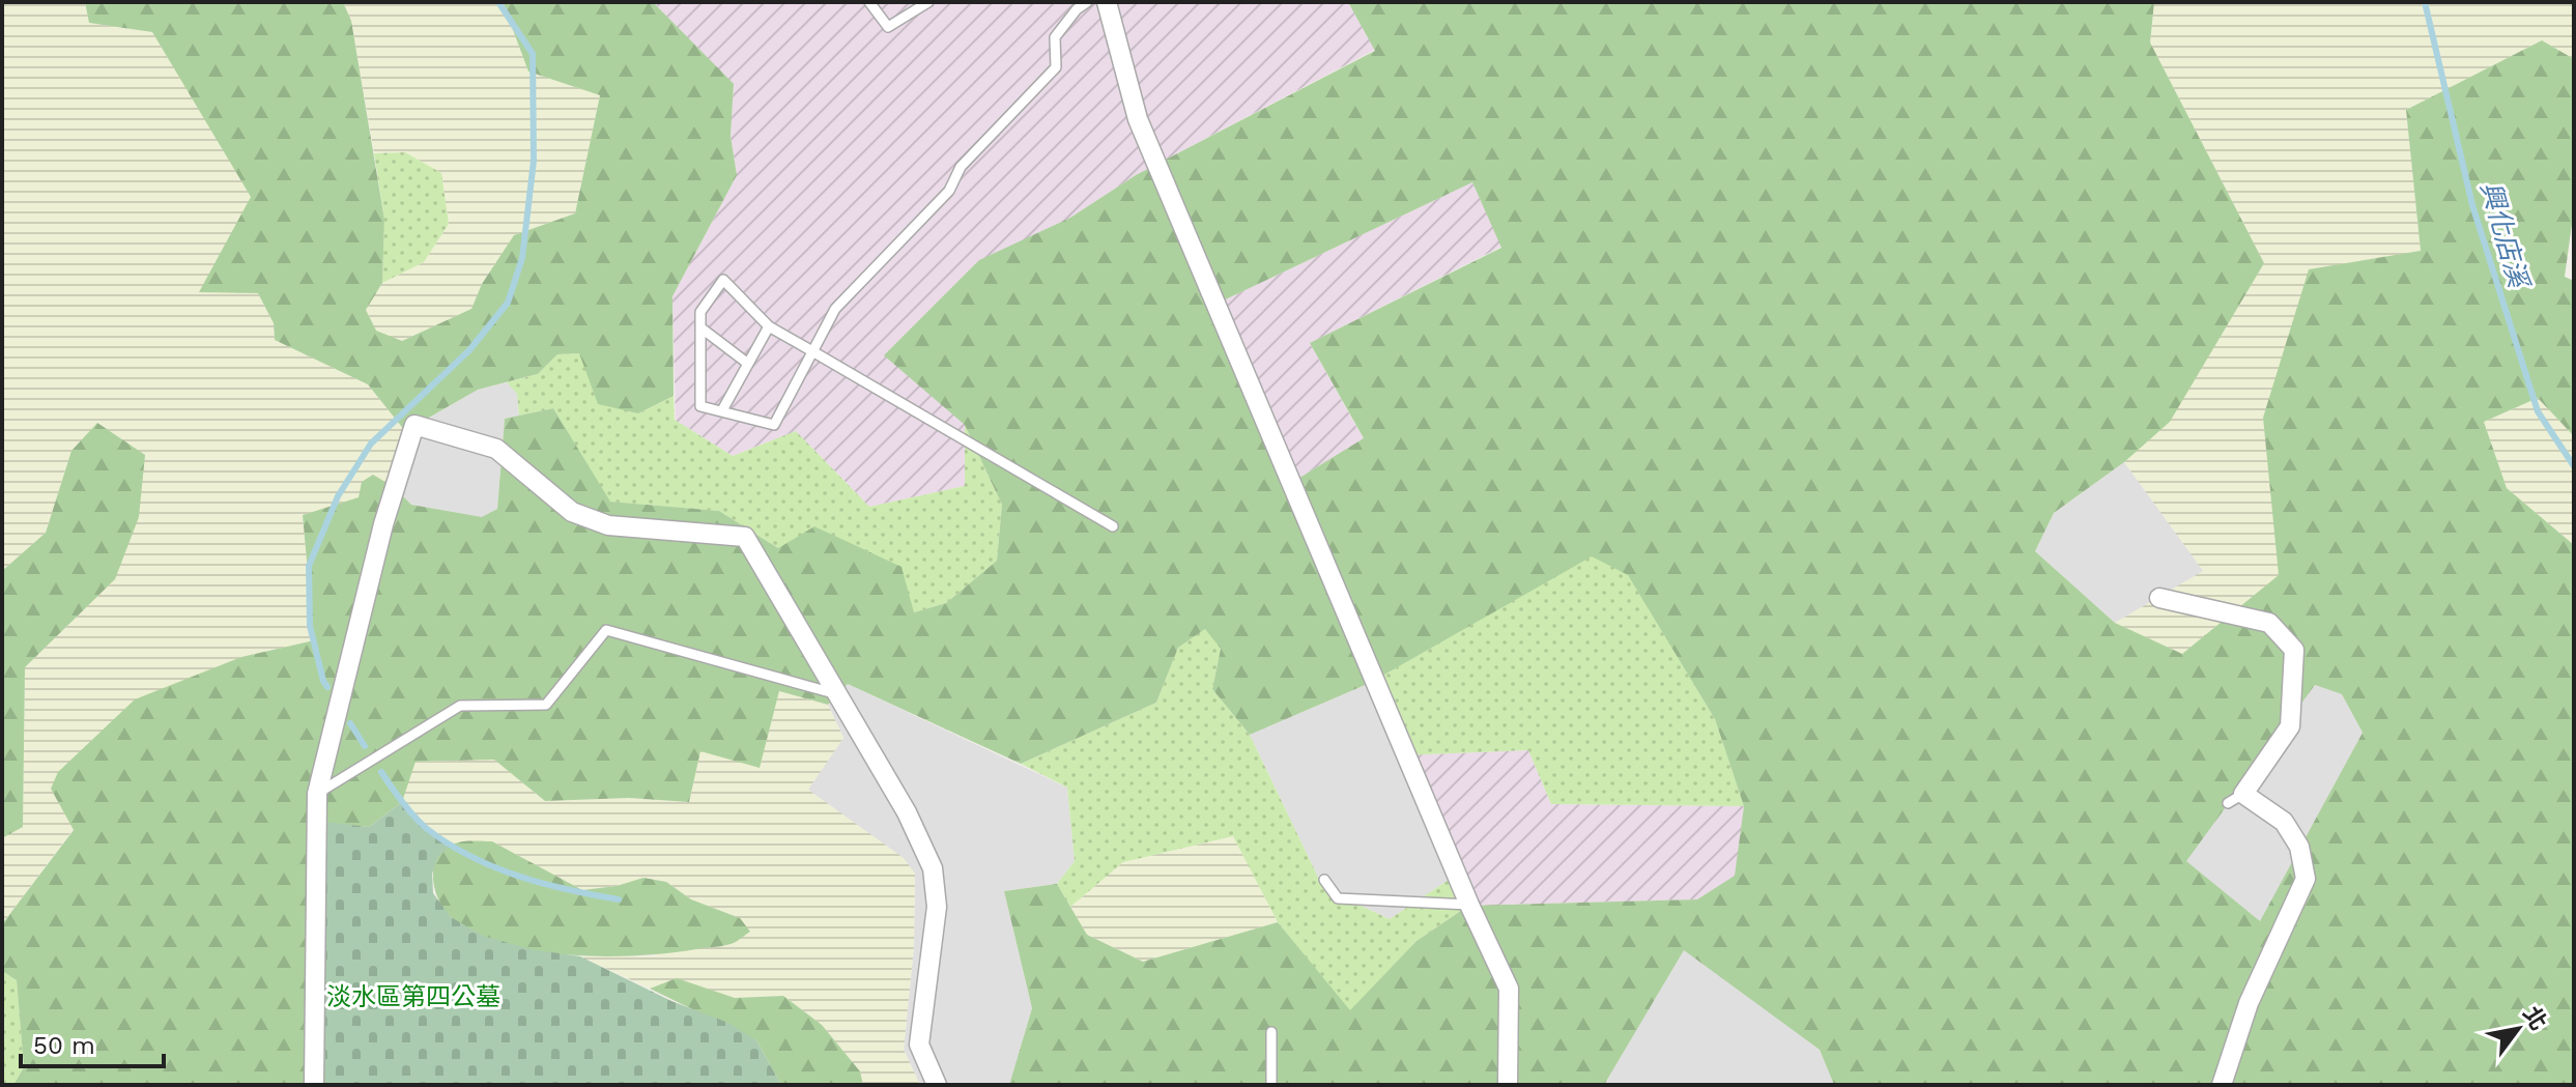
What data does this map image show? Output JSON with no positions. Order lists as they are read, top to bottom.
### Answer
{
  "water": ["興化店溪"],
  "parks": ["淡水區第四公墓"],
  "scale_bar": "50 m",
  "north": "top right"
}
